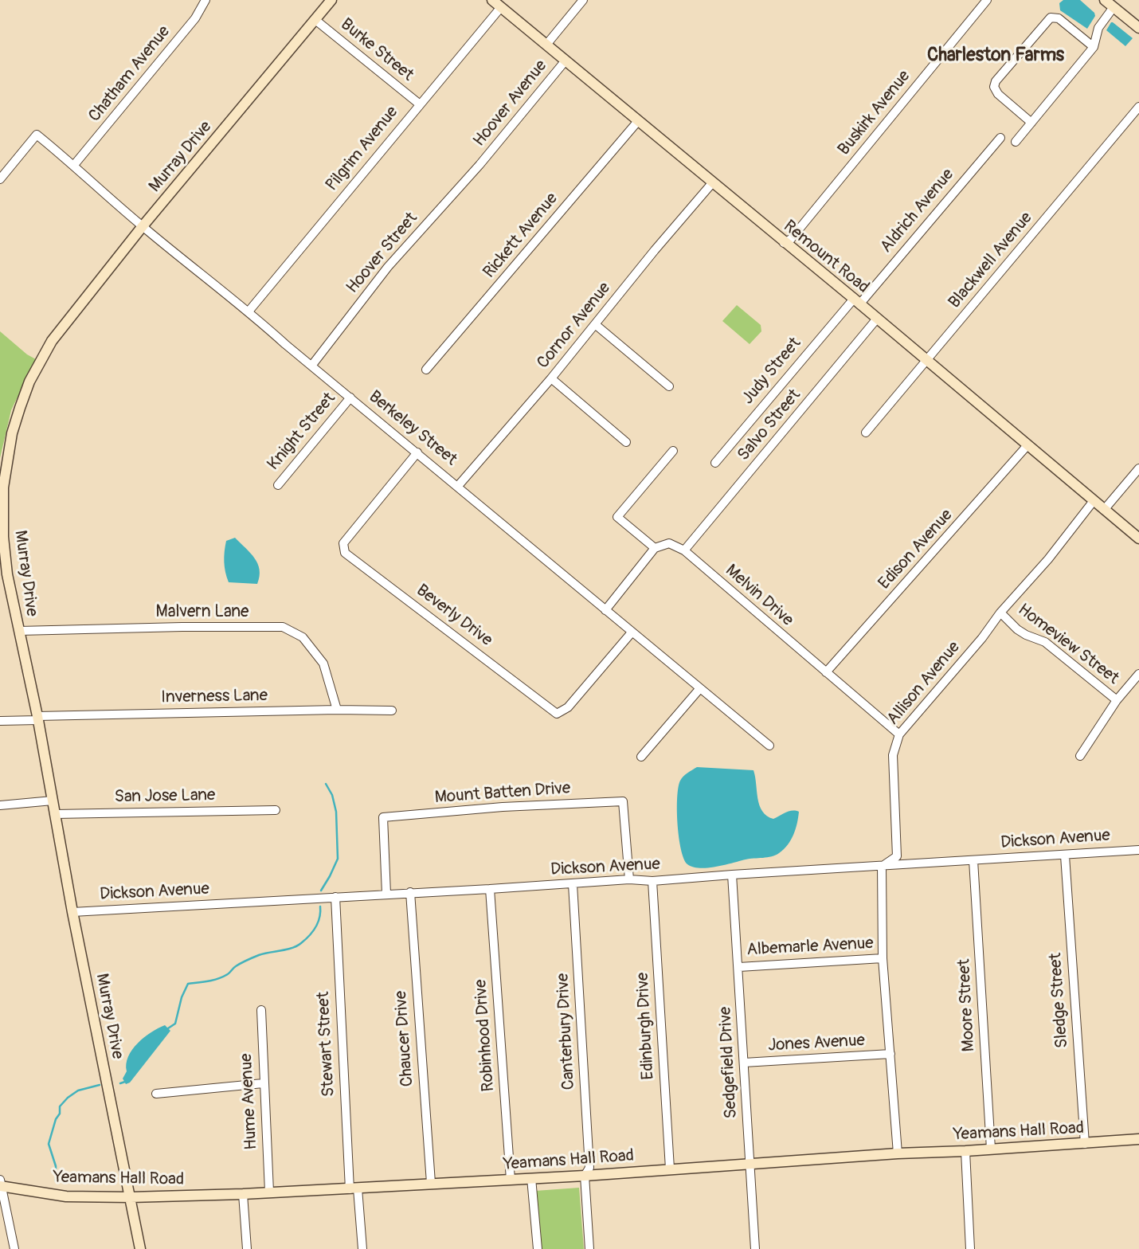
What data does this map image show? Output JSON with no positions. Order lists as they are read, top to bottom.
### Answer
{
  "streets": {
    "street": [
      "Burke Street",
      "Chatham Avenue",
      "Hoover Avenue",
      "Buskirk Avenue",
      "Pilgrim Avenue",
      "Murray Drive",
      "Aldrich Avenue",
      "Rickett Avenue",
      "Hoover Street",
      "Remount Road",
      "Blackwell Avenue",
      "Cornor Avenue",
      "Judy Street",
      "Salvo Street",
      "Berkeley Street",
      "Knight Street",
      "Edison Avenue",
      "Melvin Drive",
      "Malvern Lane",
      "Beverly Drive",
      "Homeview Street",
      "Allison Avenue",
      "Inverness Lane",
      "Mount Batten Drive",
      "San Jose Lane",
      "Dickson Avenue",
      "Albemarle Avenue",
      "Sledge Street",
      "Moore Street",
      "Edinburgh Drive",
      "Canterbury Drive",
      "Robinhood Drive",
      "Chaucer Drive",
      "Jones Avenue",
      "Stewart Street",
      "Sedgefield Drive",
      "Hume Avenue",
      "Yeamans Hall Road"
    ]
  },
  "crossings": [
    ["Burke Street", "Pilgrim Avenue"],
    ["Burke Street", "Murray Drive"],
    ["Chatham Avenue", "Berkeley Street"],
    ["Hoover Avenue", "Hoover Street"],
    ["Hoover Avenue", "Remount Road"],
    ["Buskirk Avenue", "Remount Road"],
    ["Pilgrim Avenue", "Remount Road"],
    ["Pilgrim Avenue", "Berkeley Street"],
    ["Murray Drive", "Berkeley Street"],
    ["Murray Drive", "Malvern Lane"],
    ["Murray Drive", "Inverness Lane"],
    ["Murray Drive", "San Jose Lane"],
    ["Murray Drive", "Dickson Avenue"],
    ["Murray Drive", "Yeamans Hall Road"],
    ["Aldrich Avenue", "Remount Road"],
    ["Aldrich Avenue", "Judy Street"],
    ["Rickett Avenue", "Remount Road"],
    ["Hoover Street", "Berkeley Street"],
    ["Remount Road", "Blackwell Avenue"],
    ["Remount Road", "Cornor Avenue"],
    ["Remount Road", "Judy Street"],
    ["Remount Road", "Salvo Street"],
    ["Remount Road", "Edison Avenue"],
    ["Remount Road", "Allison Avenue"],
    ["Cornor Avenue", "Berkeley Street"],
    ["Salvo Street", "Melvin Drive"],
    ["Berkeley Street", "Knight Street"],
    ["Berkeley Street", "Beverly Drive"],
    ["Edison Avenue", "Melvin Drive"],
    ["Melvin Drive", "Allison Avenue"],
    ["Malvern Lane", "Inverness Lane"],
    ["Homeview Street", "Allison Avenue"],
    ["Allison Avenue", "Dickson Avenue"],
    ["Mount Batten Drive", "Dickson Avenue"],
    ["Dickson Avenue", "Sledge Street"],
    ["Dickson Avenue", "Moore Street"],
    ["Dickson Avenue", "Edinburgh Drive"],
    ["Dickson Avenue", "Canterbury Drive"],
    ["Dickson Avenue", "Robinhood Drive"],
    ["Dickson Avenue", "Chaucer Drive"],
    ["Dickson Avenue", "Stewart Street"],
    ["Dickson Avenue", "Sedgefield Drive"],
    ["Albemarle Avenue", "Sedgefield Drive"],
    ["Sledge Street", "Yeamans Hall Road"],
    ["Moore Street", "Yeamans Hall Road"],
    ["Edinburgh Drive", "Yeamans Hall Road"],
    ["Canterbury Drive", "Yeamans Hall Road"],
    ["Robinhood Drive", "Yeamans Hall Road"],
    ["Chaucer Drive", "Yeamans Hall Road"],
    ["Jones Avenue", "Sedgefield Drive"],
    ["Stewart Street", "Yeamans Hall Road"],
    ["Sedgefield Drive", "Yeamans Hall Road"],
    ["Hume Avenue", "Yeamans Hall Road"]
  ],
  "districts": ["Charleston Farms"]
}
